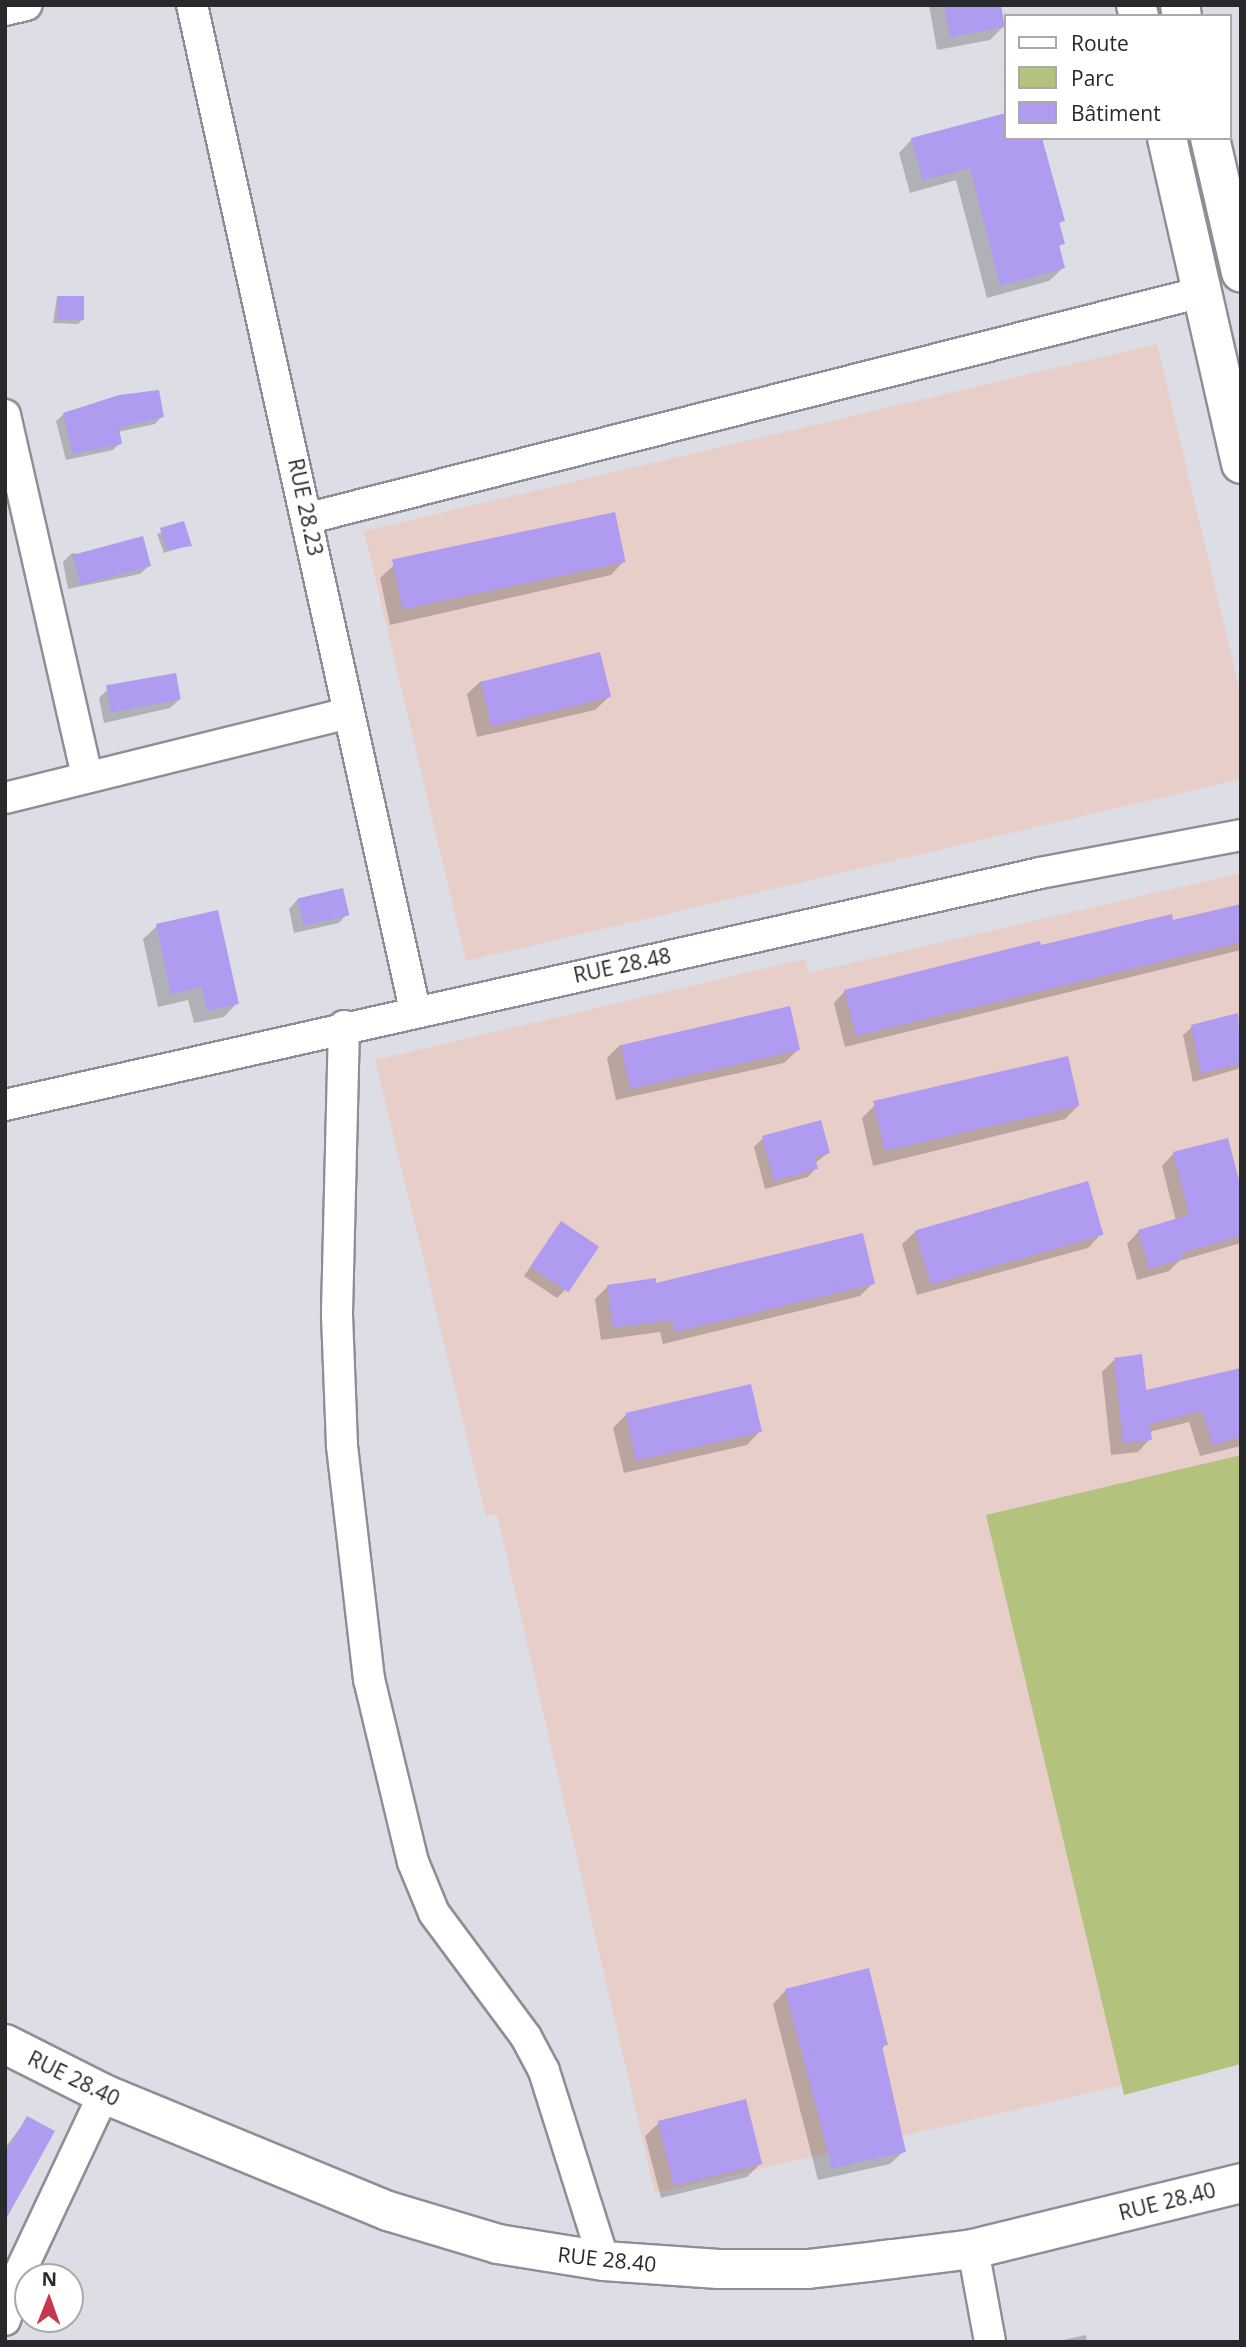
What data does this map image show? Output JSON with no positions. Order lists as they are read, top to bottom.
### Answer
{
  "streets": {
    "street": ["RUE 28.23", "RUE 28.48", "RUE 28.40"]
  },
  "crossings": [
    ["RUE 28.23", "RUE 28.48"]
  ],
  "legend": ["Route", "Parc", "Bâtiment"],
  "north": "top"
}
